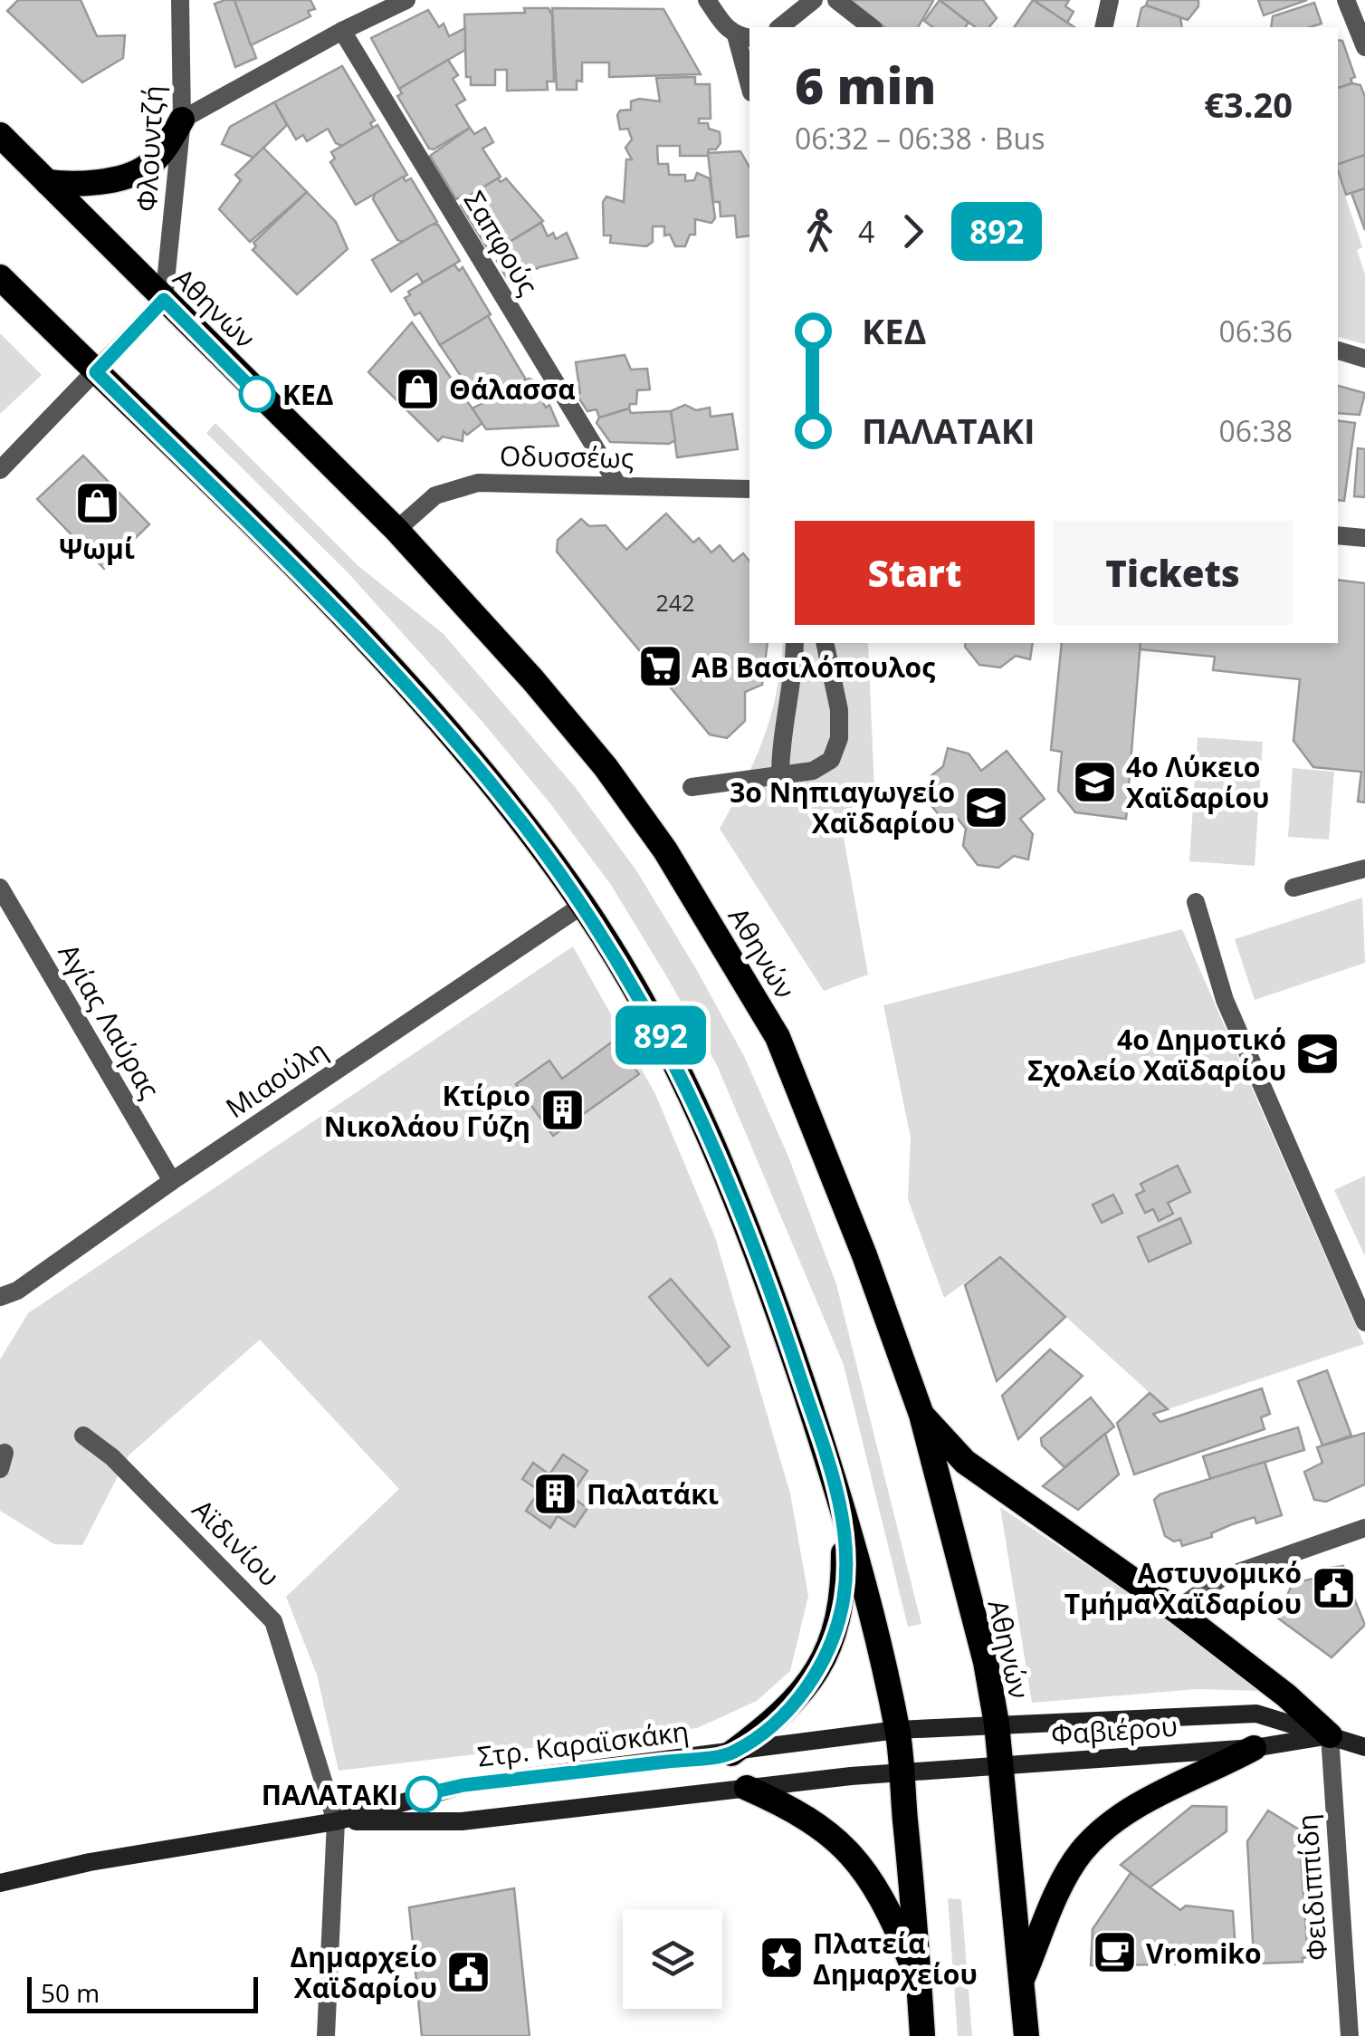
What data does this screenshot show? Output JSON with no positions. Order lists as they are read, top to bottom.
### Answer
{
  "streets": {
    "highway": ["Αθηνών"],
    "main road": ["Φαβιέρου", "Στρ. Καραϊσκάκη"],
    "street": [
      "Φλουντζή",
      "Σαπφούς",
      "Οδυσσέως",
      "Αγίας Λαύρας",
      "Μιαούλη",
      "Αϊδινίου",
      "Φειδιππίδη"
    ]
  },
  "crossings": [
    ["Φλουντζή", "Αθηνών"],
    ["Σαπφούς", "Οδυσσέως"],
    ["Αθηνών", "Οδυσσέως"],
    ["Αθηνών", "Φαβιέρου"],
    ["Αγίας Λαύρας", "Μιαούλη"],
    ["Αϊδινίου", "Στρ. Καραϊσκάκη"],
    ["Φαβιέρου", "Στρ. Καραϊσκάκη"],
    ["Φαβιέρου", "Φειδιππίδη"]
  ],
  "places": {
    "shop": ["Θάλασσα", "Ψωμί"],
    "other": ["ΚΕΔ", "ΠΑΛΑΤΑΚΙ"],
    "supermarket": ["ΑΒ Βασιλόπουλος"],
    "school or university": ["4ο Λύκειο Χαϊδαρίου", "3ο Νηπιαγωγείο Χαϊδαρίου", "4ο Δημοτικό Σχολείο Χαϊδαρίου"],
    "building": ["Κτίριο Νικολάου Γύζη", "Παλατάκι"],
    "public building": ["Αστυνομικό Τμήμα Χαϊδαρίου", "Δημαρχείο Χαϊδαρίου"],
    "cafe": ["Vromiko"],
    "place": ["Πλατεία Δημαρχείου"]
  },
  "lines": ["bus line 892"],
  "house_numbers": ["242"],
  "scale_bar": "50 m",
  "page": {
    "on_map": "892",
    "heading": ["6 min", "06:32 – 06:38 · Bus", "€3.20"],
    "legs": ["4", "892"],
    "list": [
      {
        "name": "ΚΕΔ",
        "value": "06:36"
      },
      {
        "name": "ΠΑΛΑΤΑΚΙ",
        "value": "06:38"
      }
    ],
    "buttons": ["Start", "Tickets"],
    "scale": "50 m"
  }
}
